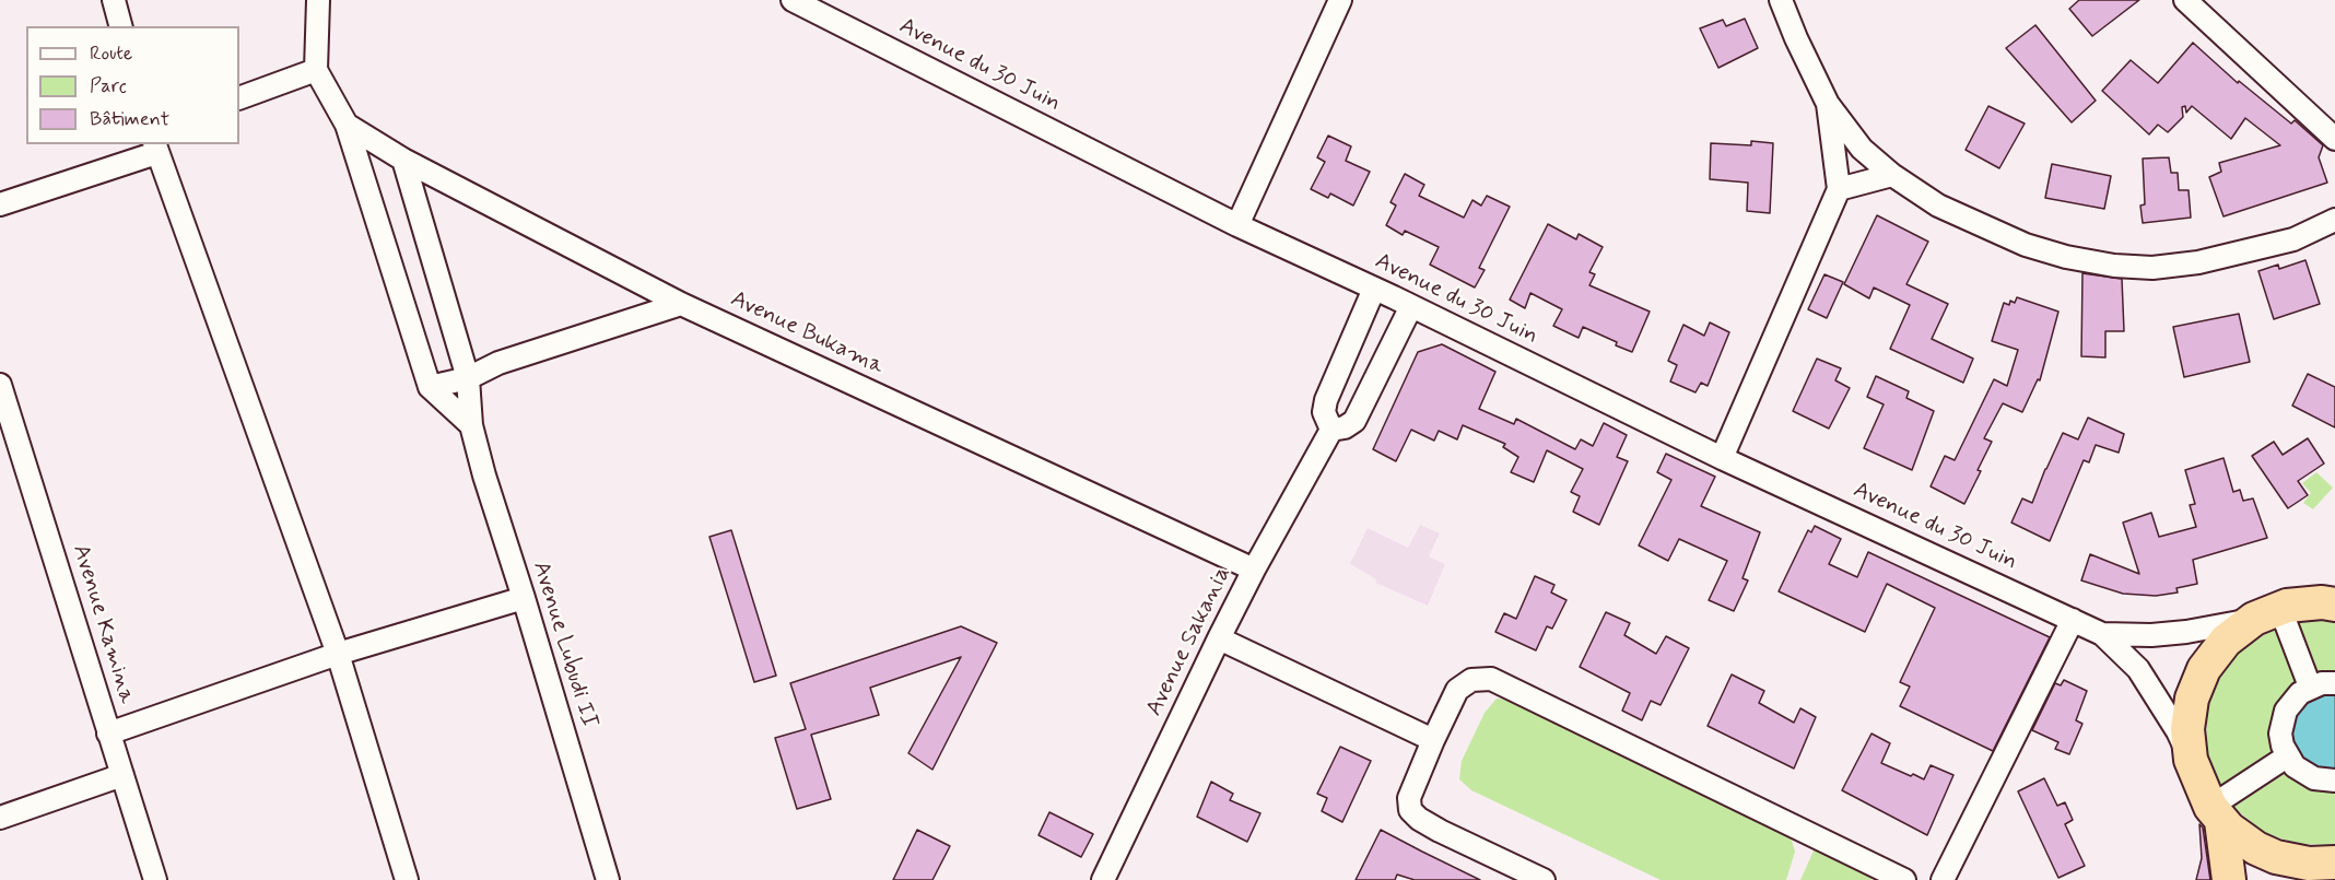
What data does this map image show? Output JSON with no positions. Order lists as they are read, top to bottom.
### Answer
{
  "streets": {
    "street": [
      "Avenue du 30 Juin",
      "Avenue Bukama",
      "Avenue Kamina",
      "Avenue Sakania",
      "Avenue Lubudi II"
    ]
  },
  "crossings": [
    ["Avenue Bukama", "Avenue Sakania"],
    ["Avenue Bukama", "Avenue Lubudi II"]
  ],
  "legend": ["Route", "Parc", "Bâtiment"]
}
